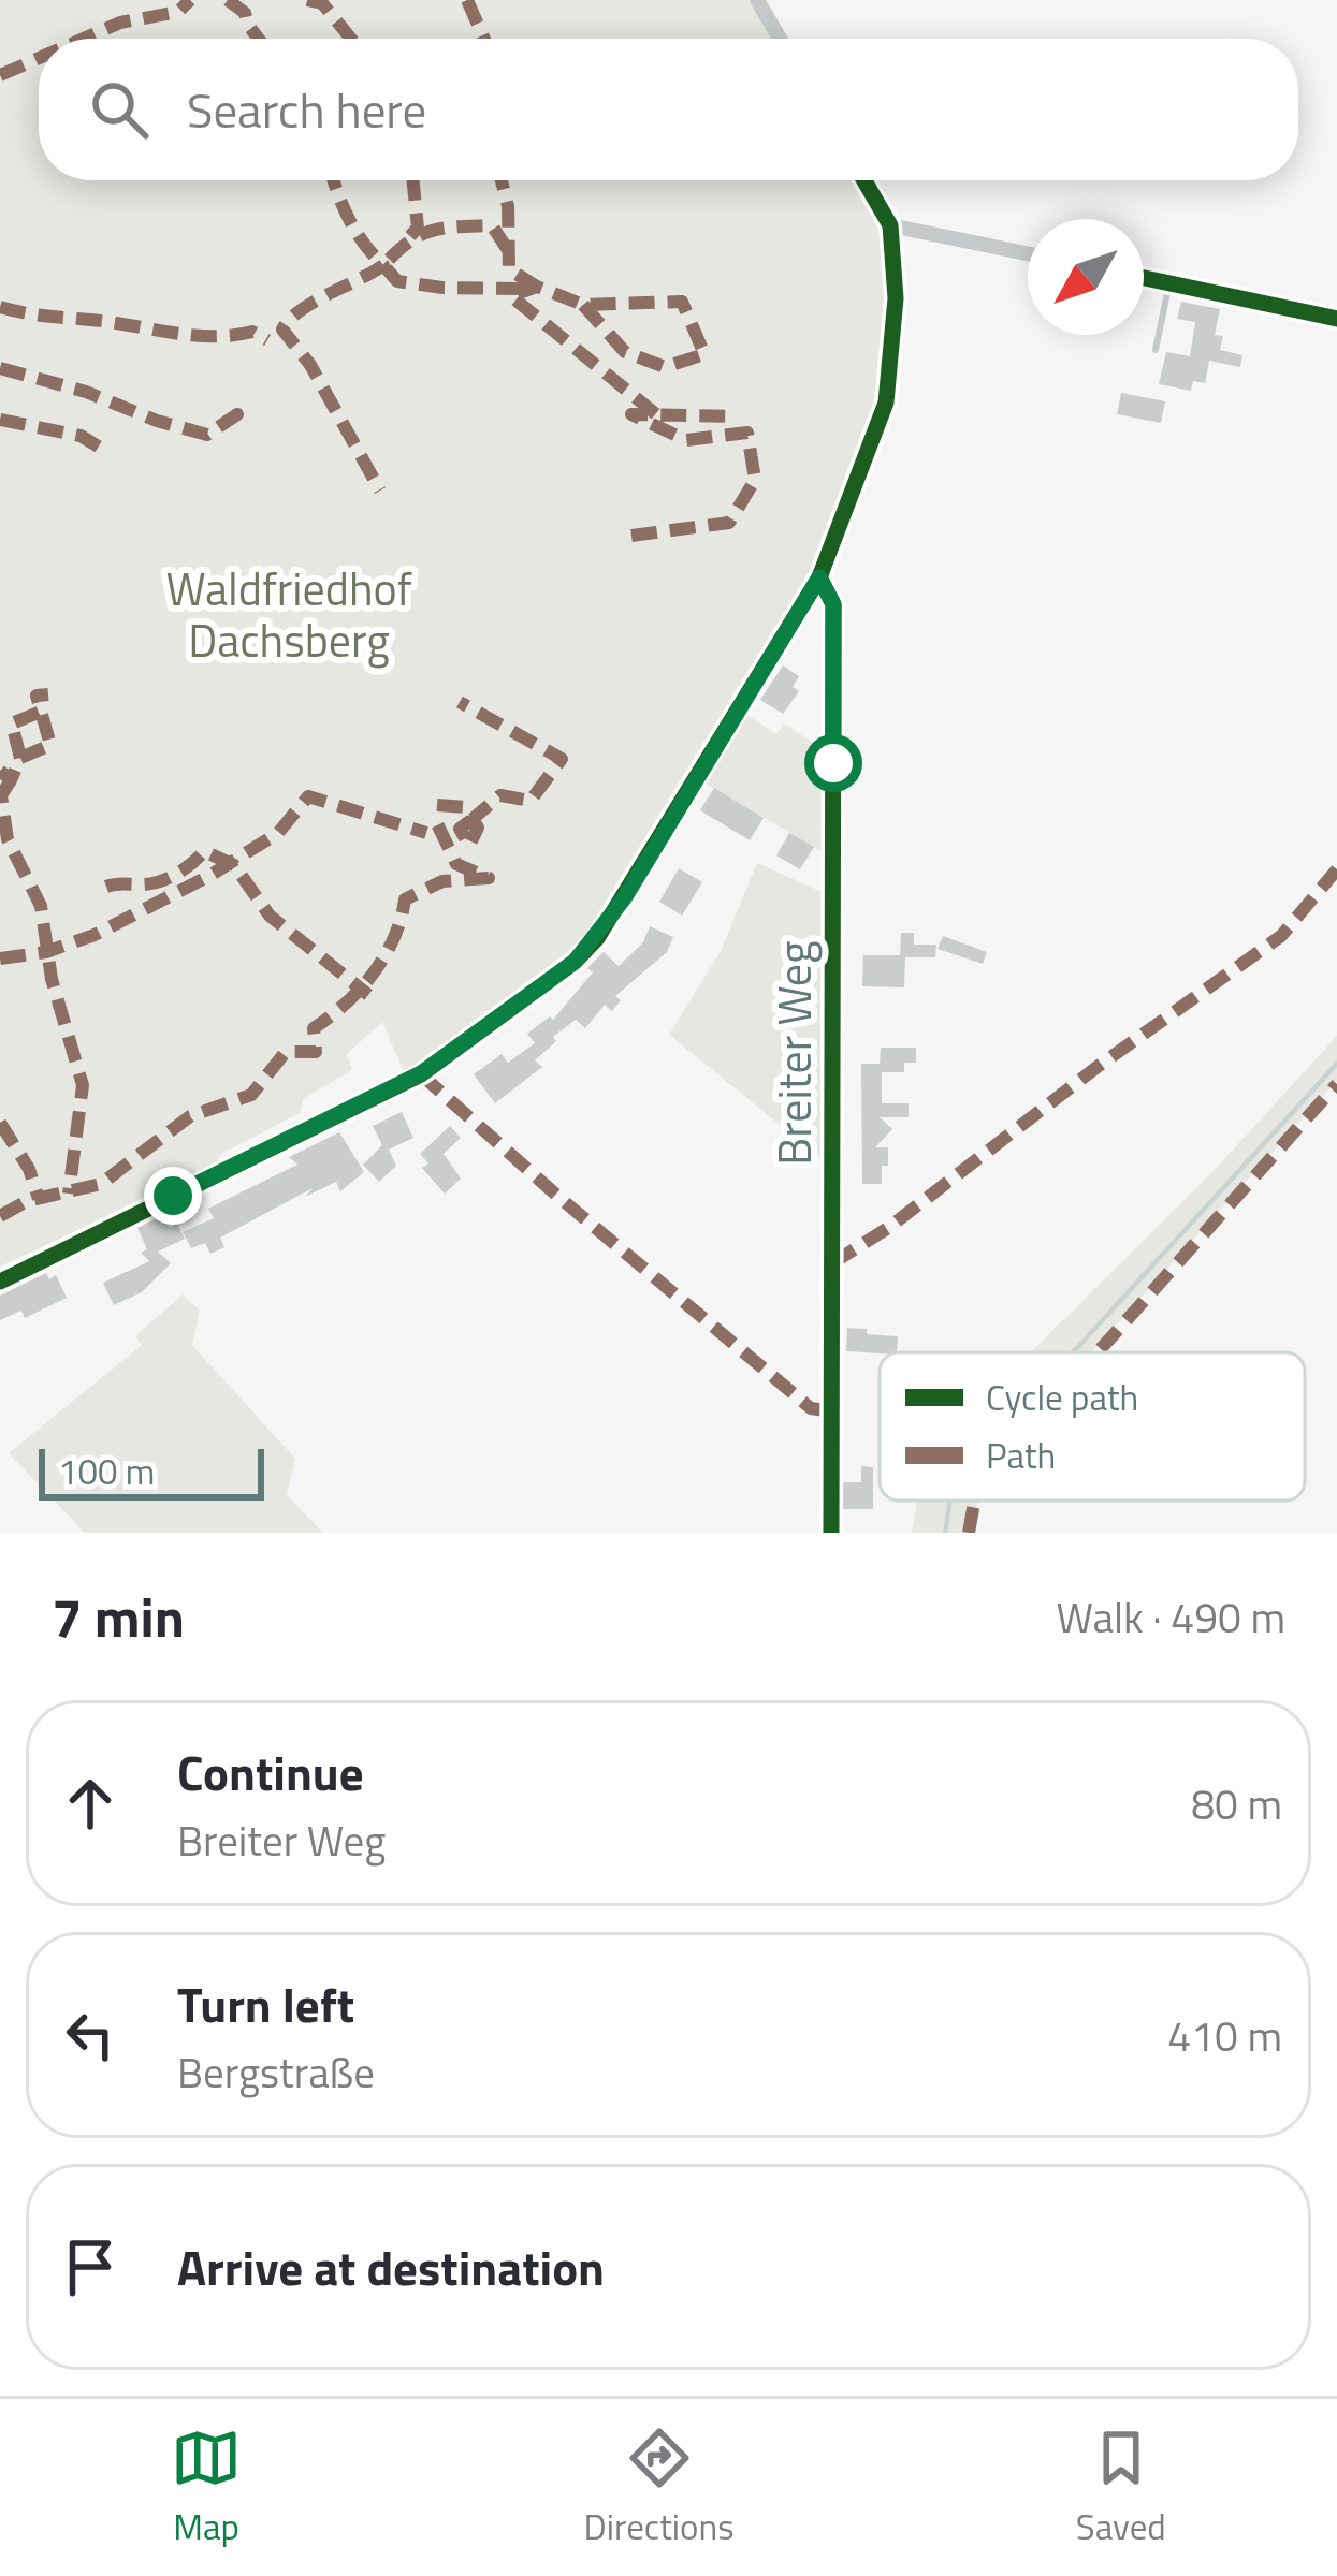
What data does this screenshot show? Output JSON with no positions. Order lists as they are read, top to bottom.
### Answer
{
  "streets": {
    "street": ["Breiter Weg"]
  },
  "parks": ["Waldfriedhof Dachsberg"],
  "legend": ["Cycle path", "Path"],
  "scale_bar": "100 m",
  "north": "bottom left",
  "page": {
    "search": "Search here",
    "scale": "100 m",
    "heading": ["7 min", "Walk · 490 m"],
    "list": [
      ["Continue", "Breiter Weg", "80 m"],
      ["Turn left", "Bergstraße", "410 m"],
      "Arrive at destination"
    ],
    "nav": ["Map", "Directions", "Saved"]
  }
}
